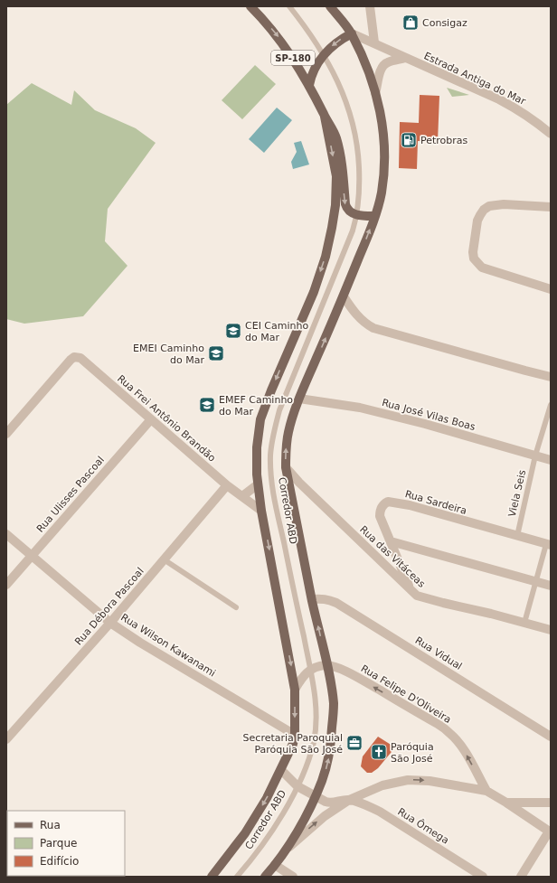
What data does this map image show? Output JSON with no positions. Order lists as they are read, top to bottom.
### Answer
{
  "streets": {
    "main road": ["SP-180"],
    "street": [
      "Estrada Antiga do Mar",
      "Rua José Vilas Boas",
      "Rua Frei Antônio Brandão",
      "Rua Ulisses Pascoal",
      "Rua Sardeira",
      "Rua das Vitáceas",
      "Rua Débora Pascoal",
      "Rua Wilson Kawanami",
      "Rua Vidual",
      "Rua Felipe D'Oliveira",
      "Rua Ômega"
    ],
    "lane": ["Viela Seis", "Corredor ABD"]
  },
  "crossings": [
    ["SP-180", "Rua Frei Antônio Brandão"],
    ["Rua José Vilas Boas", "Viela Seis"],
    ["Rua Frei Antônio Brandão", "Rua Ulisses Pascoal"],
    ["Rua Frei Antônio Brandão", "Rua Débora Pascoal"],
    ["Viela Seis", "Rua Sardeira"],
    ["Rua Ulisses Pascoal", "Rua Wilson Kawanami"],
    ["Rua Sardeira", "Rua das Vitáceas"],
    ["Rua Débora Pascoal", "Rua Wilson Kawanami"]
  ],
  "one_way": ["Rua Felipe D'Oliveira"],
  "places": {
    "shop": ["Consigaz"],
    "fuel station": ["Petrobras"],
    "school or university": ["CEI Caminho do Mar", "EMEI Caminho do Mar", "EMEF Caminho do Mar"],
    "office": ["Secretaria Paroquial Paróquia São José"],
    "church": ["Paróquia São José"]
  },
  "legend": ["Rua", "Parque", "Edifício"]
}
